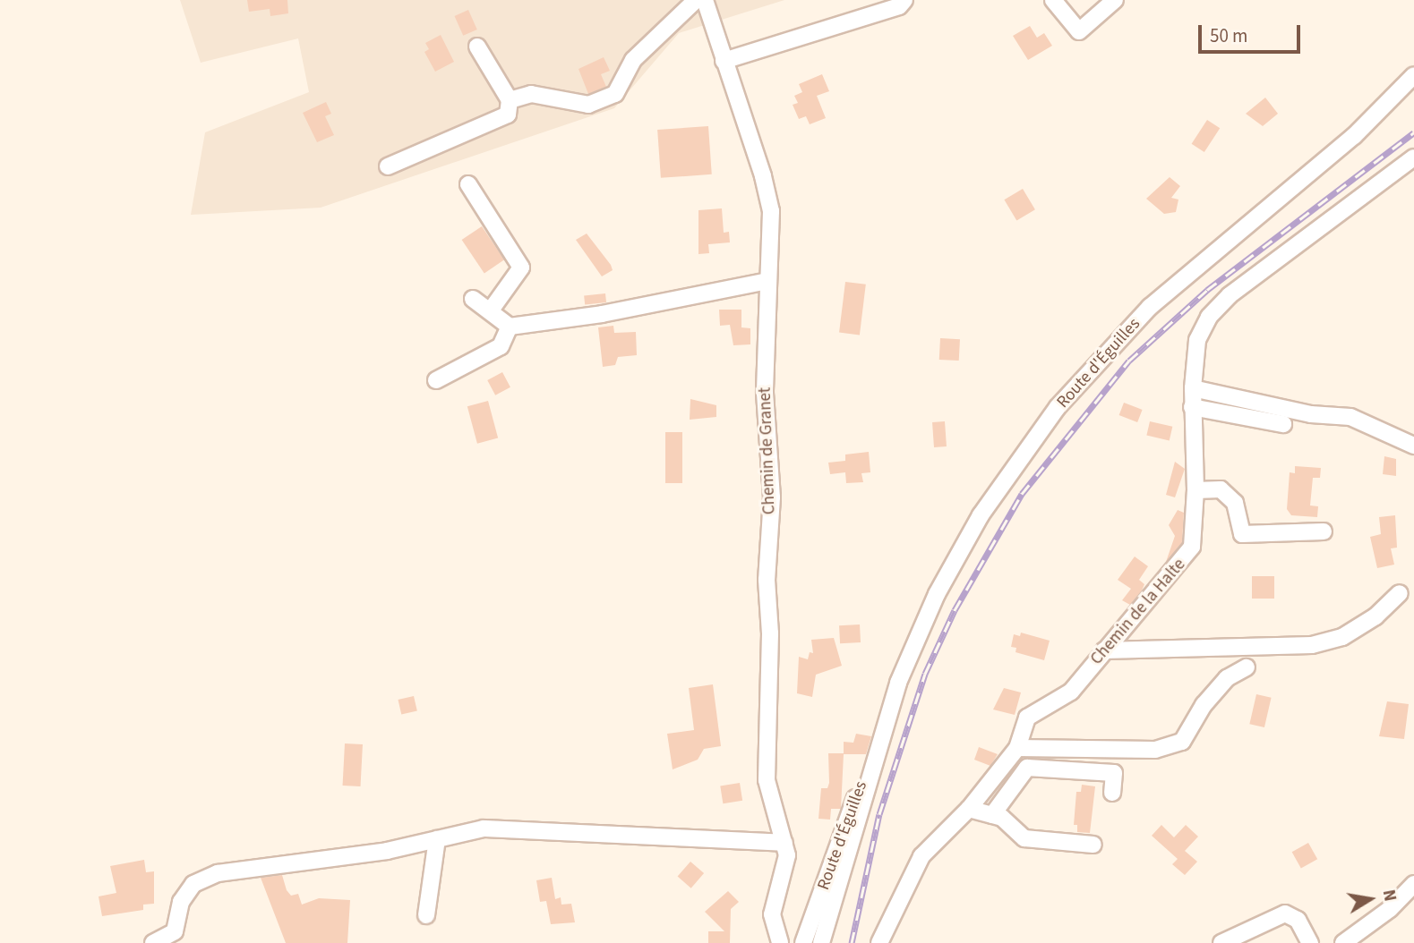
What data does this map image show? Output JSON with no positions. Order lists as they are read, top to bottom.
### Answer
{
  "streets": {
    "street": ["Route d'Éguilles", "Chemin de Granet", "Chemin de la Halte"]
  },
  "scale_bar": "50 m",
  "north": "right"
}
